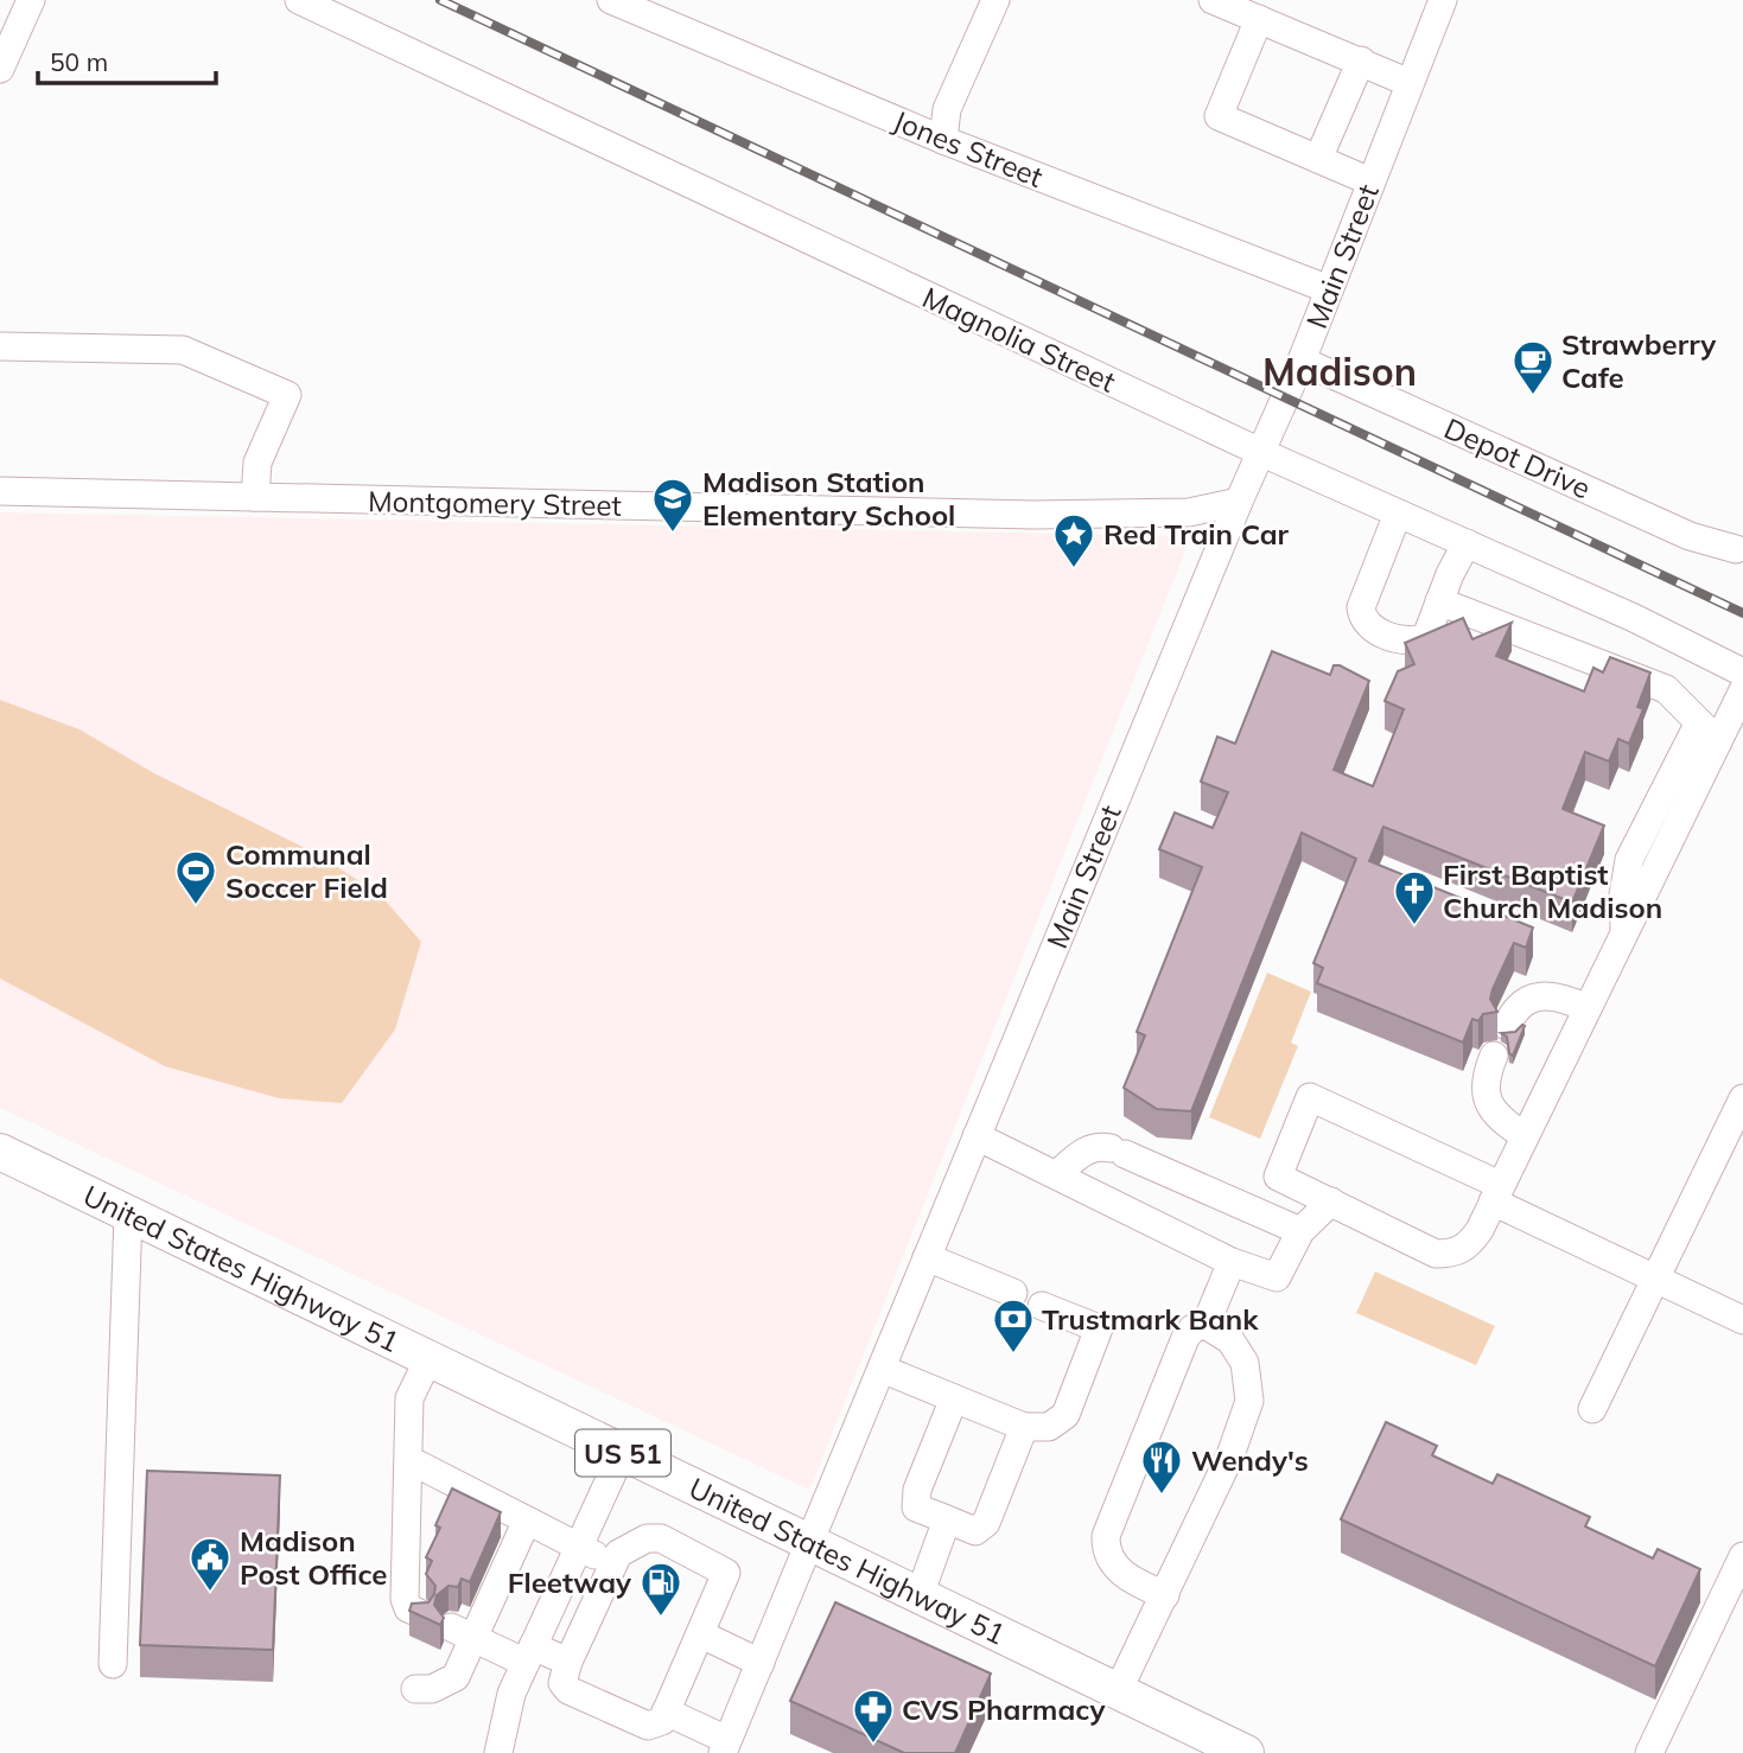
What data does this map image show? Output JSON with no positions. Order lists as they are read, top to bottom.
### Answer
{
  "streets": {
    "main road": ["United States Highway 51", "US 51"],
    "street": [
      "Jones Street",
      "Main Street",
      "Magnolia Street",
      "Depot Drive",
      "Montgomery Street"
    ]
  },
  "crossings": [
    ["Jones Street", "Main Street"],
    ["Main Street", "Magnolia Street"],
    ["Main Street", "Depot Drive"],
    ["Main Street", "Montgomery Street"],
    ["Main Street", "United States Highway 51"]
  ],
  "districts": ["Madison"],
  "places": {
    "cafe": ["Strawberry Cafe"],
    "school or university": ["Madison Station Elementary School"],
    "place": ["Red Train Car"],
    "sports": ["Communal Soccer Field"],
    "church": ["First Baptist Church Madison"],
    "bank": ["Trustmark Bank"],
    "restaurant": ["Wendy's"],
    "public building": ["Madison Post Office"],
    "fuel station": ["Fleetway"],
    "pharmacy": ["CVS Pharmacy"]
  },
  "scale_bar": "50 m"
}
